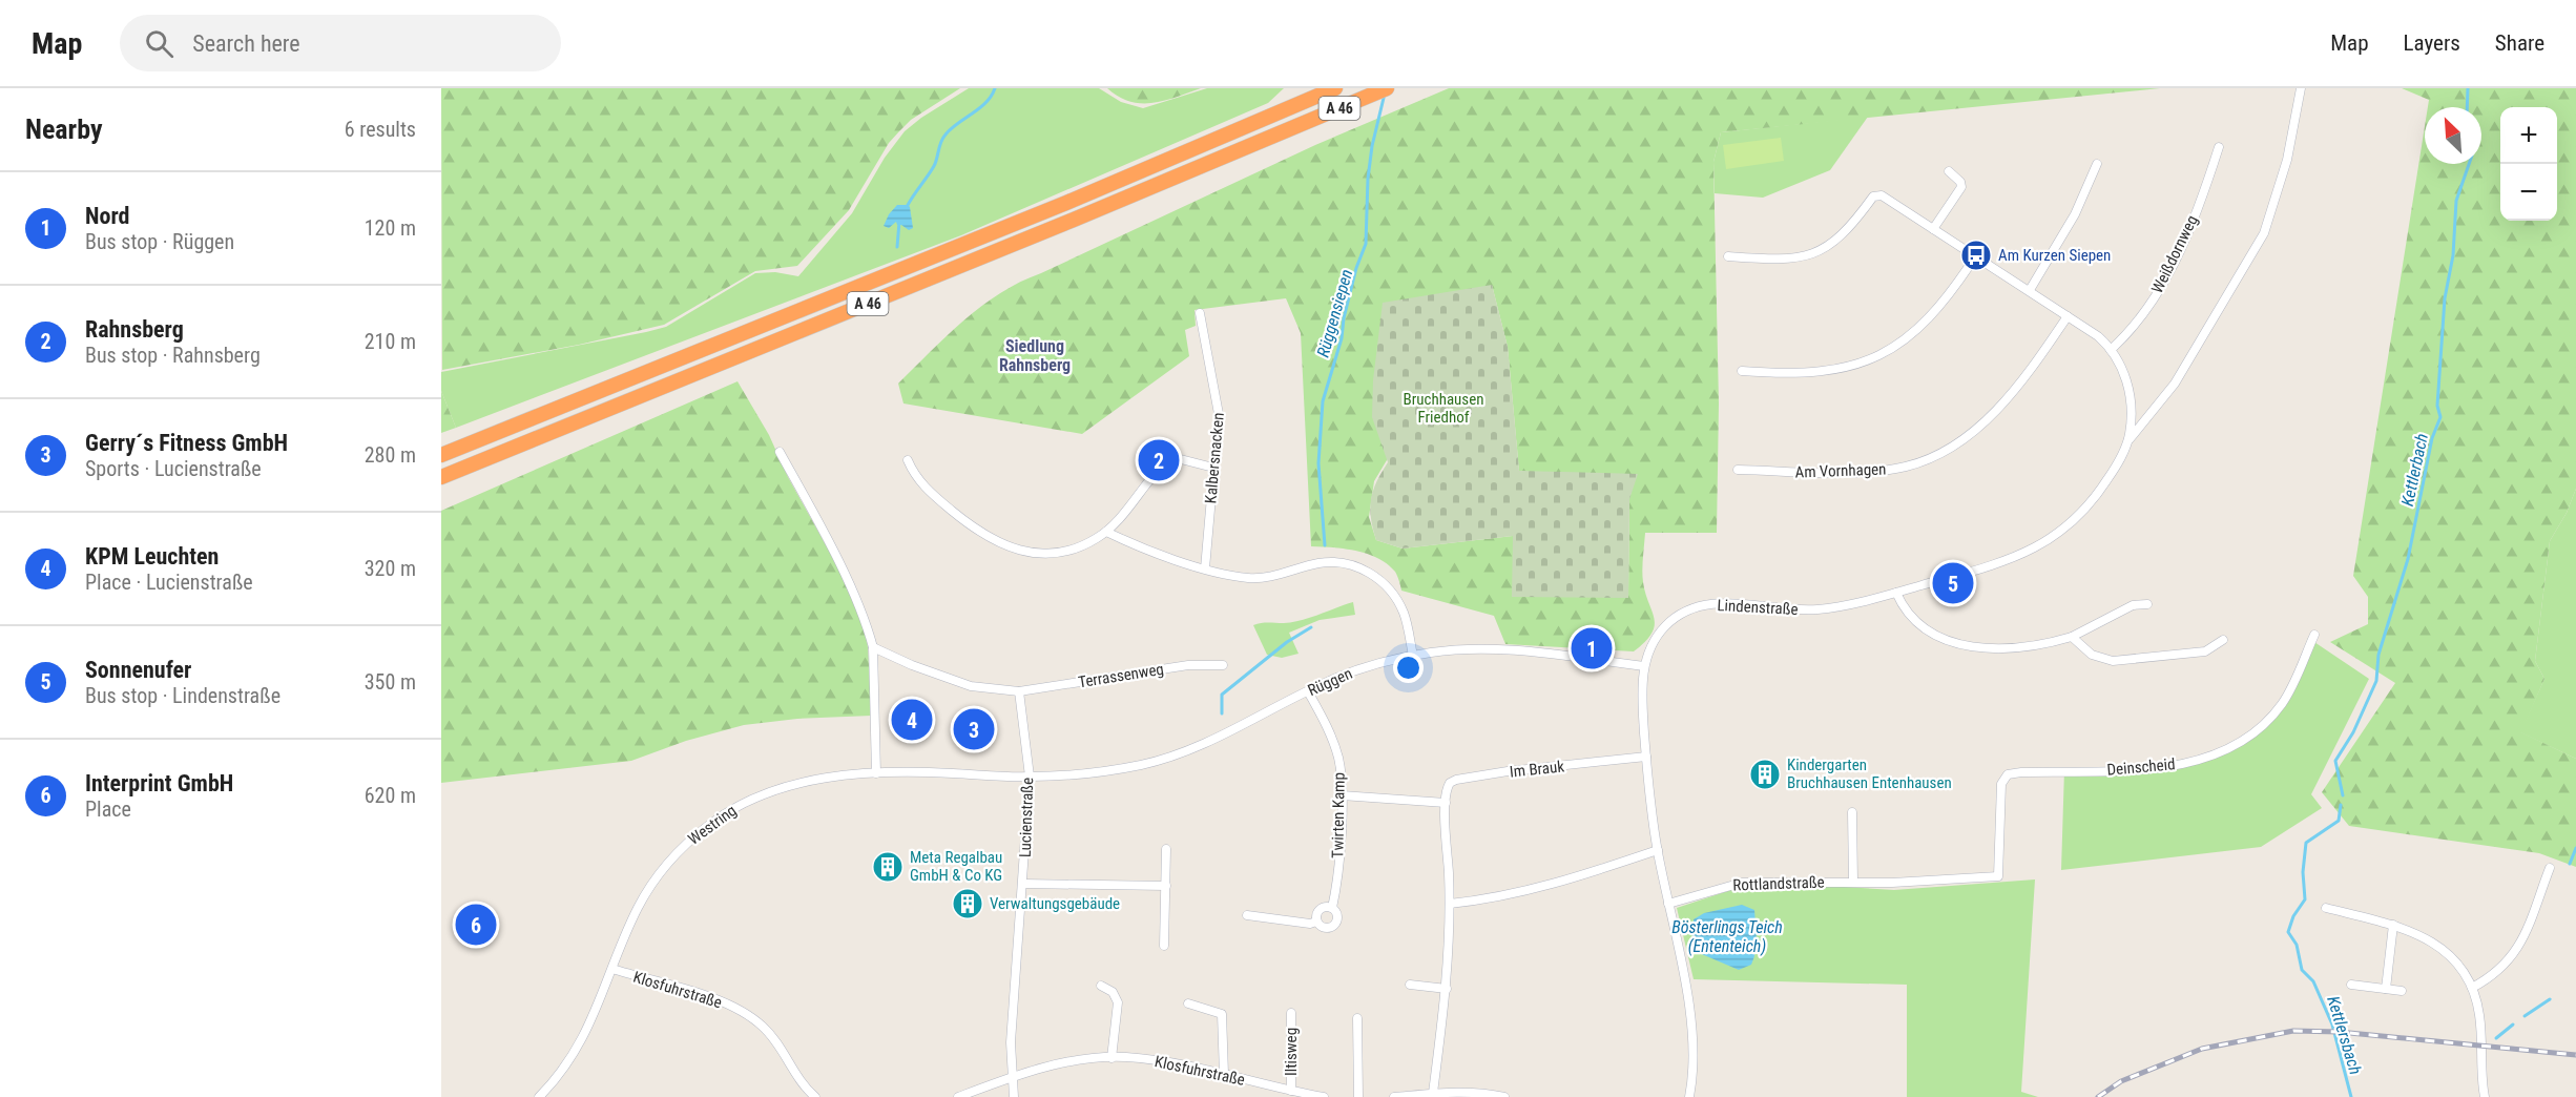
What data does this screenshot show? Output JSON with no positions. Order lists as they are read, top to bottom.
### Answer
{
  "streets": {
    "highway": ["A 46"],
    "street": [
      "Weißdornweg",
      "Kalbersnacken",
      "Am Vornhagen",
      "Lindenstraße",
      "Terrassenweg",
      "Rüggen",
      "Deinscheid",
      "Im Brauk",
      "Twirten Kamp",
      "Lucienstraße",
      "Westring",
      "Rottlandstraße",
      "Klosfuhrstraße",
      "Iltisweg"
    ]
  },
  "crossings": [
    ["Lindenstraße", "Rüggen"],
    ["Lindenstraße", "Im Brauk"],
    ["Lindenstraße", "Rottlandstraße"],
    ["Terrassenweg", "Lucienstraße"],
    ["Rüggen", "Twirten Kamp"],
    ["Rüggen", "Lucienstraße"],
    ["Rüggen", "Westring"],
    ["Deinscheid", "Rottlandstraße"],
    ["Lucienstraße", "Westring"],
    ["Lucienstraße", "Klosfuhrstraße"],
    ["Westring", "Klosfuhrstraße"],
    ["Klosfuhrstraße", "Iltisweg"]
  ],
  "districts": ["Siedlung Rahnsberg"],
  "water": [
    "Rüggensiepen",
    "Kettlerbach",
    "Bösterlings Teich (Ententeich)",
    "Kettlersbach"
  ],
  "parks": ["Bruchhausen Friedhof"],
  "places": {
    "bus stop": ["Am Kurzen Siepen"],
    "building": ["Kindergarten Bruchhausen Entenhausen", "Meta Regalbau GmbH & Co KG", "Verwaltungsgebäude"]
  },
  "north": "top left",
  "page": {
    "header": "Map",
    "search": "Search here",
    "nav": ["Map", "Layers", "Share"],
    "heading": ["Nearby", "6 results"],
    "map_buttons": ["+", "−"],
    "list": [
      {
        "mark": "1",
        "name": "Nord",
        "note": "Bus stop · Rüggen",
        "value": "120 m"
      },
      {
        "mark": "2",
        "name": "Rahnsberg",
        "note": "Bus stop · Rahnsberg",
        "value": "210 m"
      },
      {
        "mark": "3",
        "name": "Gerry´s Fitness GmbH",
        "note": "Sports · Lucienstraße",
        "value": "280 m"
      },
      {
        "mark": "4",
        "name": "KPM Leuchten",
        "note": "Place · Lucienstraße",
        "value": "320 m"
      },
      {
        "mark": "5",
        "name": "Sonnenufer",
        "note": "Bus stop · Lindenstraße",
        "value": "350 m"
      },
      {
        "mark": "6",
        "name": "Interprint GmbH",
        "note": "Place",
        "value": "620 m"
      }
    ],
    "pins": [
      "2",
      "5",
      "1",
      "4",
      "3",
      "6"
    ]
  }
}
